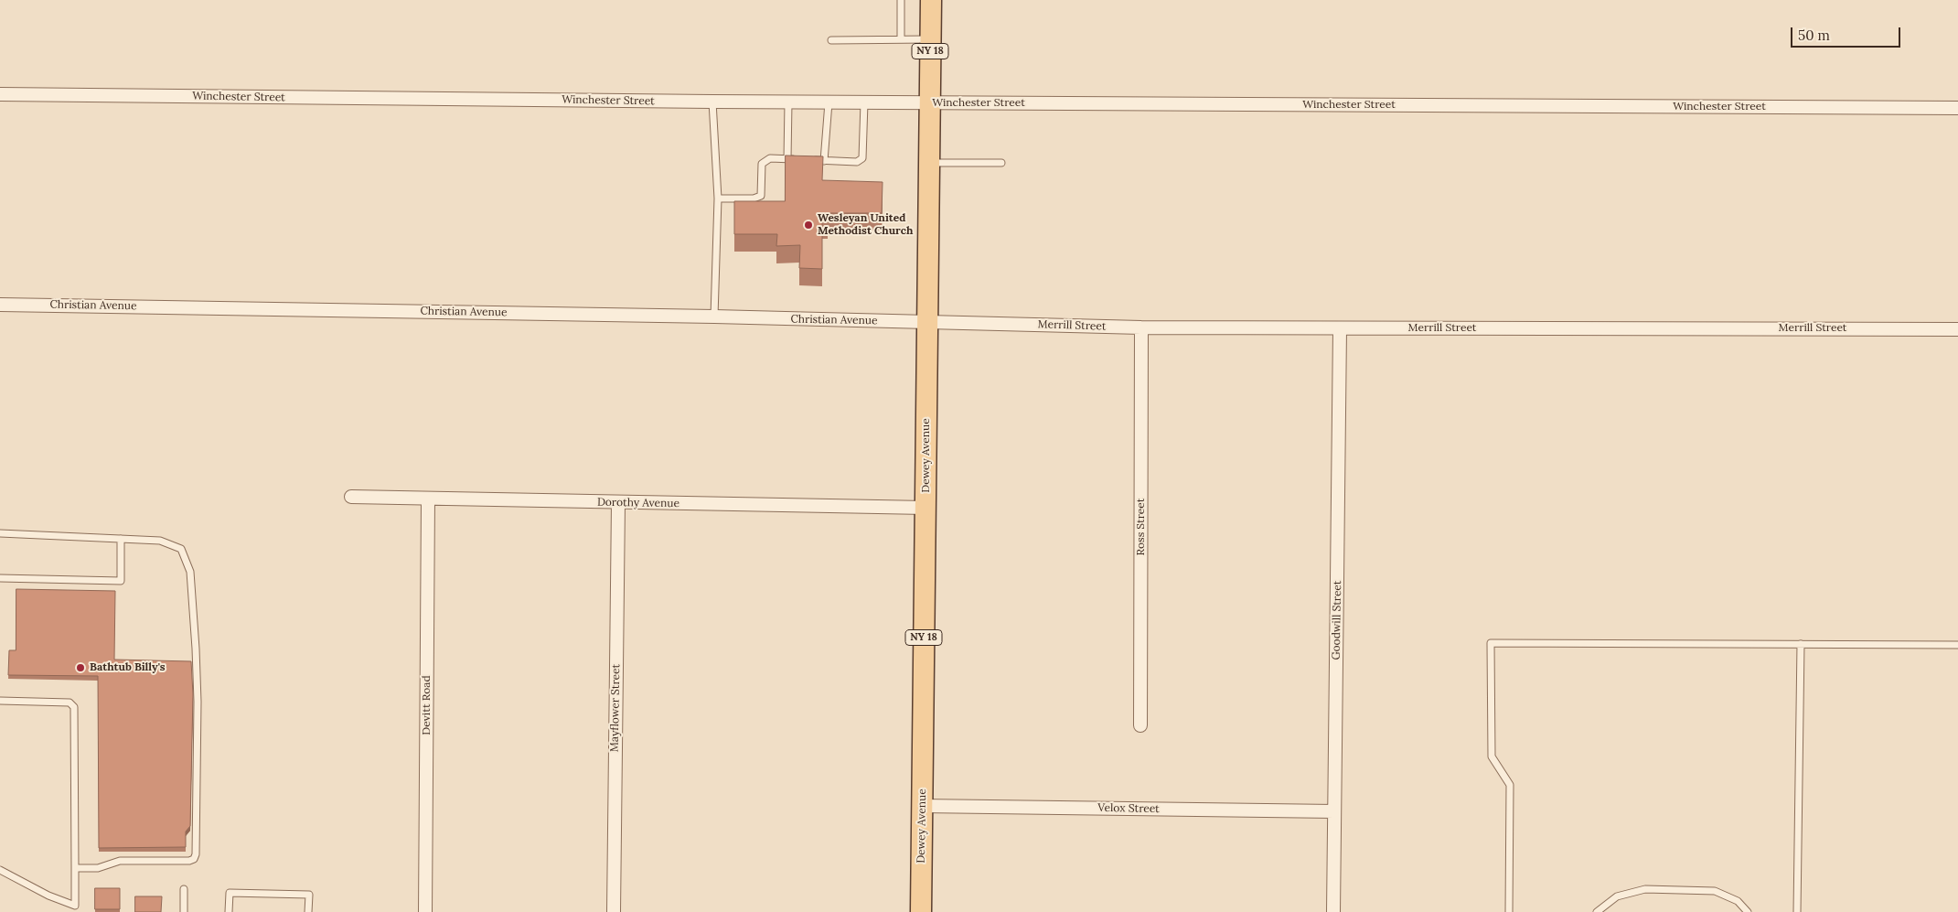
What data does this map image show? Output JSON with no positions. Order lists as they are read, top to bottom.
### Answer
{
  "streets": {
    "main road": ["NY 18", "Dewey Avenue"],
    "street": [
      "Winchester Street",
      "Christian Avenue",
      "Merrill Street",
      "Dorothy Avenue",
      "Ross Street",
      "Goodwill Street",
      "Devitt Road",
      "Mayflower Street",
      "Velox Street"
    ]
  },
  "crossings": [
    ["Winchester Street", "Dewey Avenue"],
    ["Christian Avenue", "Merrill Street"],
    ["Christian Avenue", "Dewey Avenue"],
    ["Merrill Street", "Dewey Avenue"],
    ["Merrill Street", "Ross Street"],
    ["Merrill Street", "Goodwill Street"],
    ["Dewey Avenue", "Dorothy Avenue"],
    ["Dewey Avenue", "Velox Street"],
    ["Dorothy Avenue", "Devitt Road"],
    ["Dorothy Avenue", "Mayflower Street"],
    ["Goodwill Street", "Velox Street"]
  ],
  "places": ["Wesleyan United Methodist Church", "Bathtub Billy's"],
  "scale_bar": "50 m"
}
